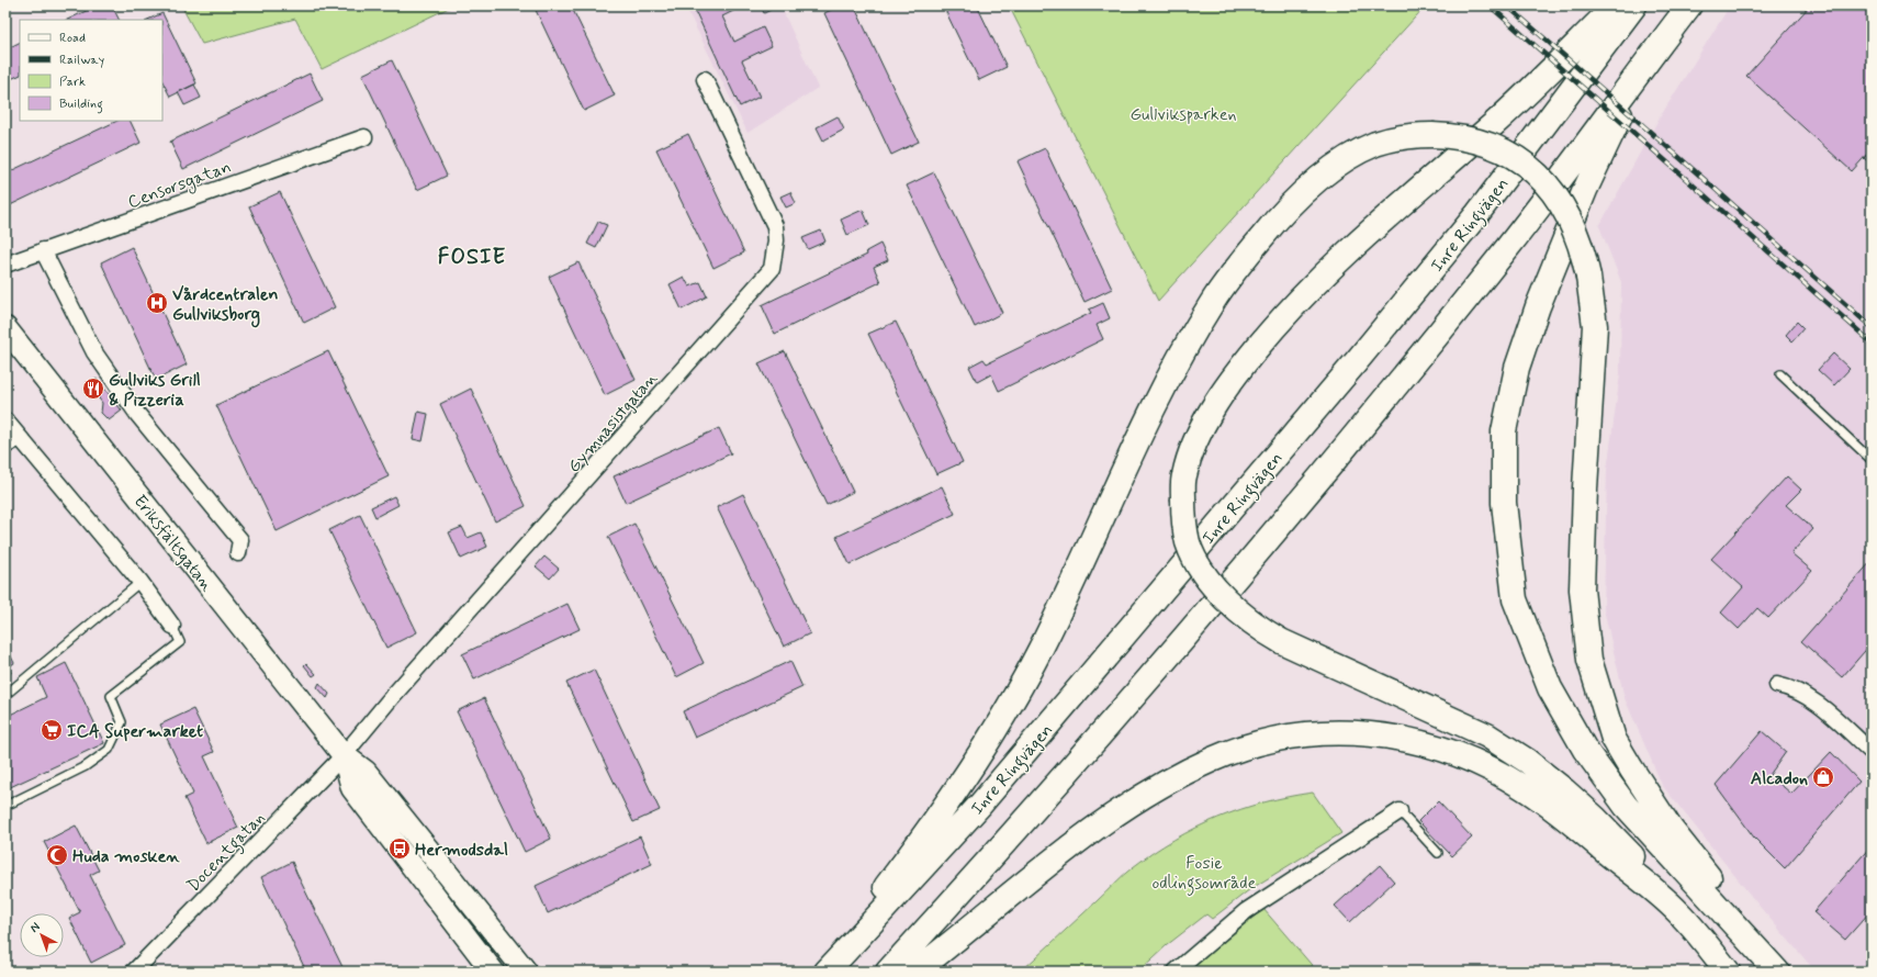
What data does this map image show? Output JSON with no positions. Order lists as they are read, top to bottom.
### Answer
{
  "streets": {
    "highway": ["Inre Ringvägen"],
    "street": [
      "Censorsgatan",
      "Gymnasistgatan",
      "Eriksfältsgatan",
      "Docentgatan"
    ]
  },
  "crossings": [
    ["Gymnasistgatan", "Eriksfältsgatan"],
    ["Gymnasistgatan", "Docentgatan"],
    ["Eriksfältsgatan", "Docentgatan"]
  ],
  "districts": ["FOSIE"],
  "parks": ["Gullviksparken", "Fosie odlingsområde"],
  "places": {
    "hospital": ["Vårdcentralen Gullviksborg"],
    "restaurant": ["Gullviks Grill & Pizzeria"],
    "supermarket": ["ICA Supermarket"],
    "shop": ["Alcadon"],
    "bus stop": ["Hermodsdal"],
    "mosque": ["Huda mosken"]
  },
  "legend": [
    "Road",
    "Railway",
    "Park",
    "Building"
  ],
  "north": "top left"
}
